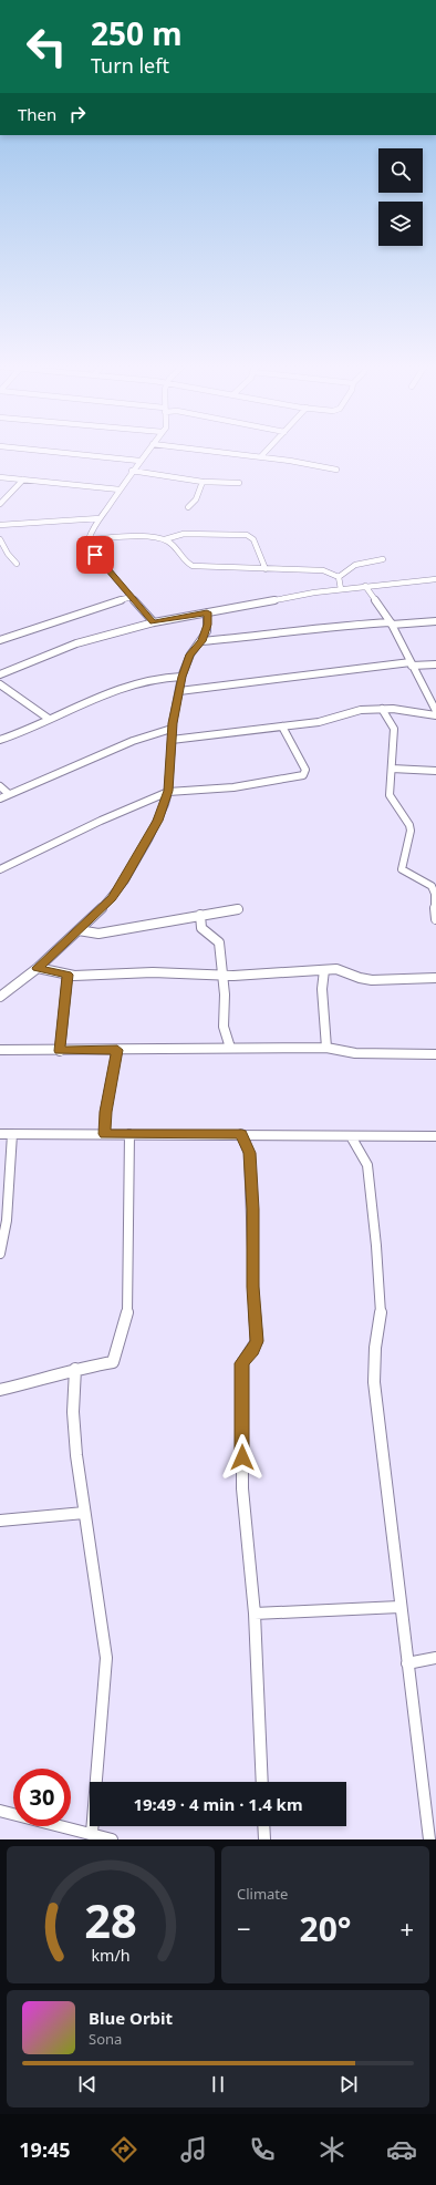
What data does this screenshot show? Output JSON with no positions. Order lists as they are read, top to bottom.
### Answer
{
  "page": {
    "turn": ["250 m", "Turn left"],
    "then": "Then",
    "limit": "30",
    "trip": "19:49 · 4 min · 1.4 km",
    "tile": "Climate",
    "heat": ["−", "20°", "+"],
    "song": ["Blue Orbit", "Sona"],
    "tabs": "19:45",
    "gauge": ["28", "km/h"]
  }
}
